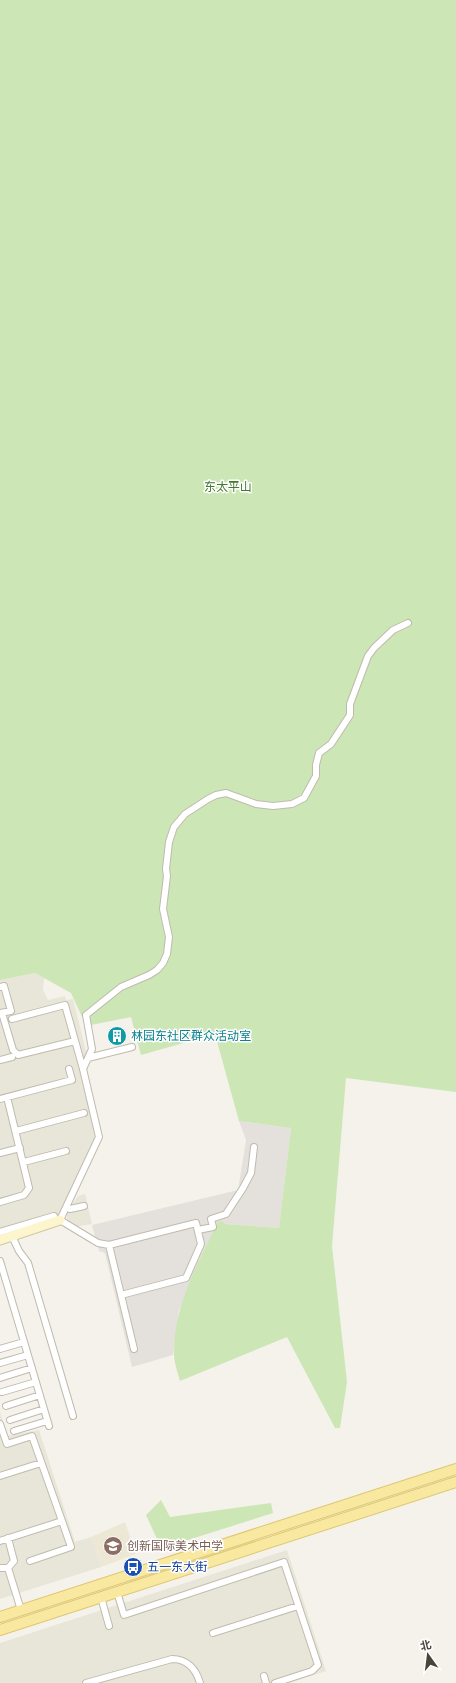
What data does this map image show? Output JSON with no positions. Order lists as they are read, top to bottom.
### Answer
{
  "parks": ["东太平山"],
  "places": {
    "building": ["林园东社区群众活动室"],
    "school or university": ["创新国际美术中学"],
    "bus stop": ["五一东大街"]
  },
  "north": "top"
}
